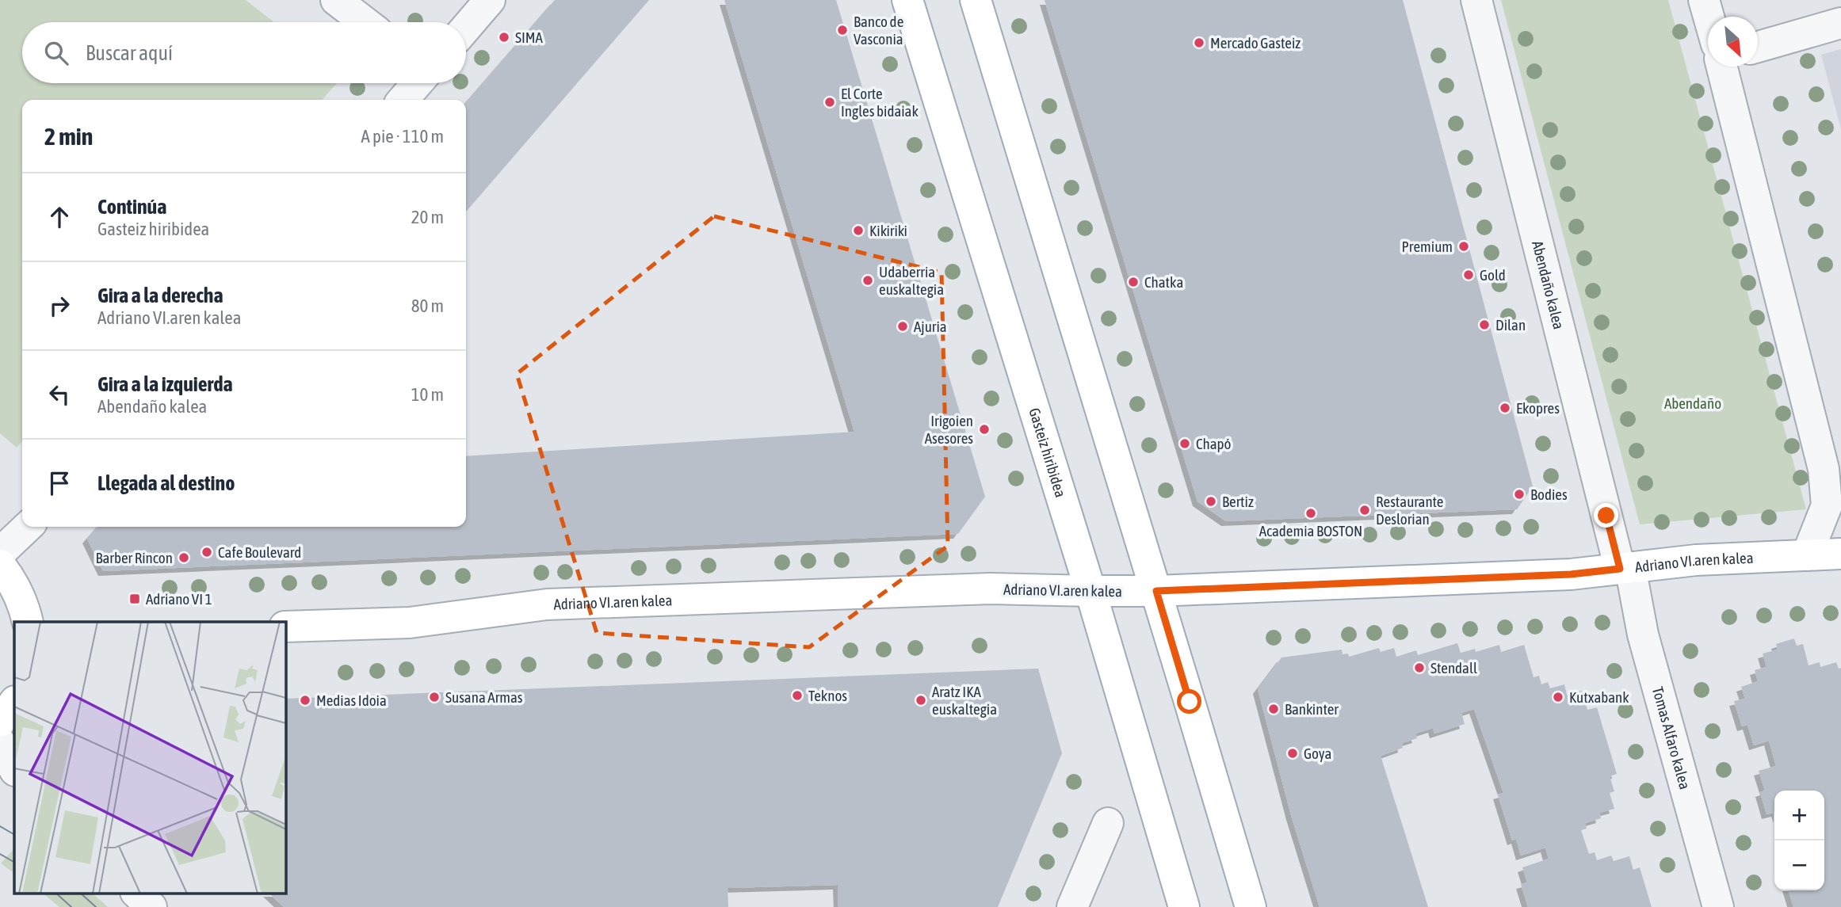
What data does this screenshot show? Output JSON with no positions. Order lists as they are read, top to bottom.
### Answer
{
  "streets": {
    "main road": ["Gasteiz hiribidea", "Adriano VI.aren kalea"],
    "street": ["Abendaño kalea", "Tomas Alfaro kalea"]
  },
  "crossings": [
    ["Abendaño kalea", "Adriano VI.aren kalea"],
    ["Abendaño kalea", "Tomas Alfaro kalea"],
    ["Gasteiz hiribidea", "Adriano VI.aren kalea"],
    ["Adriano VI.aren kalea", "Tomas Alfaro kalea"]
  ],
  "parks": ["Abendaño"],
  "places": {
    "other": [
      "Banco de Vasconia",
      "SIMA",
      "Mercado Gasteiz",
      "El Corte Ingles bidaiak",
      "Kikiriki",
      "Premium",
      "Gold",
      "Udaberria euskaltegia",
      "Chatka",
      "Dilan",
      "Ajuria",
      "Ekopres",
      "Irigoien Asesores",
      "Chapó",
      "Bodies",
      "Bertiz",
      "Restaurante Deslorian",
      "Academia BOSTON",
      "Cafe Boulevard",
      "Barber Rincon",
      "Stendall",
      "Teknos",
      "Susana Armas",
      "Kutxabank",
      "Medias Idoia",
      "Aratz IKA euskaltegia",
      "Bankinter",
      "Goya"
    ],
    "transit": ["Adriano VI 1"]
  },
  "north": "bottom right",
  "page": {
    "search": "Buscar aquí",
    "heading": ["2 min", "A pie · 110 m"],
    "list": [
      ["Continúa", "Gasteiz hiribidea", "20 m"],
      ["Gira a la derecha", "Adriano VI.aren kalea", "80 m"],
      ["Gira a la izquierda", "Abendaño kalea", "10 m"],
      "Llegada al destino"
    ],
    "map_buttons": ["+", "−"]
  }
}
